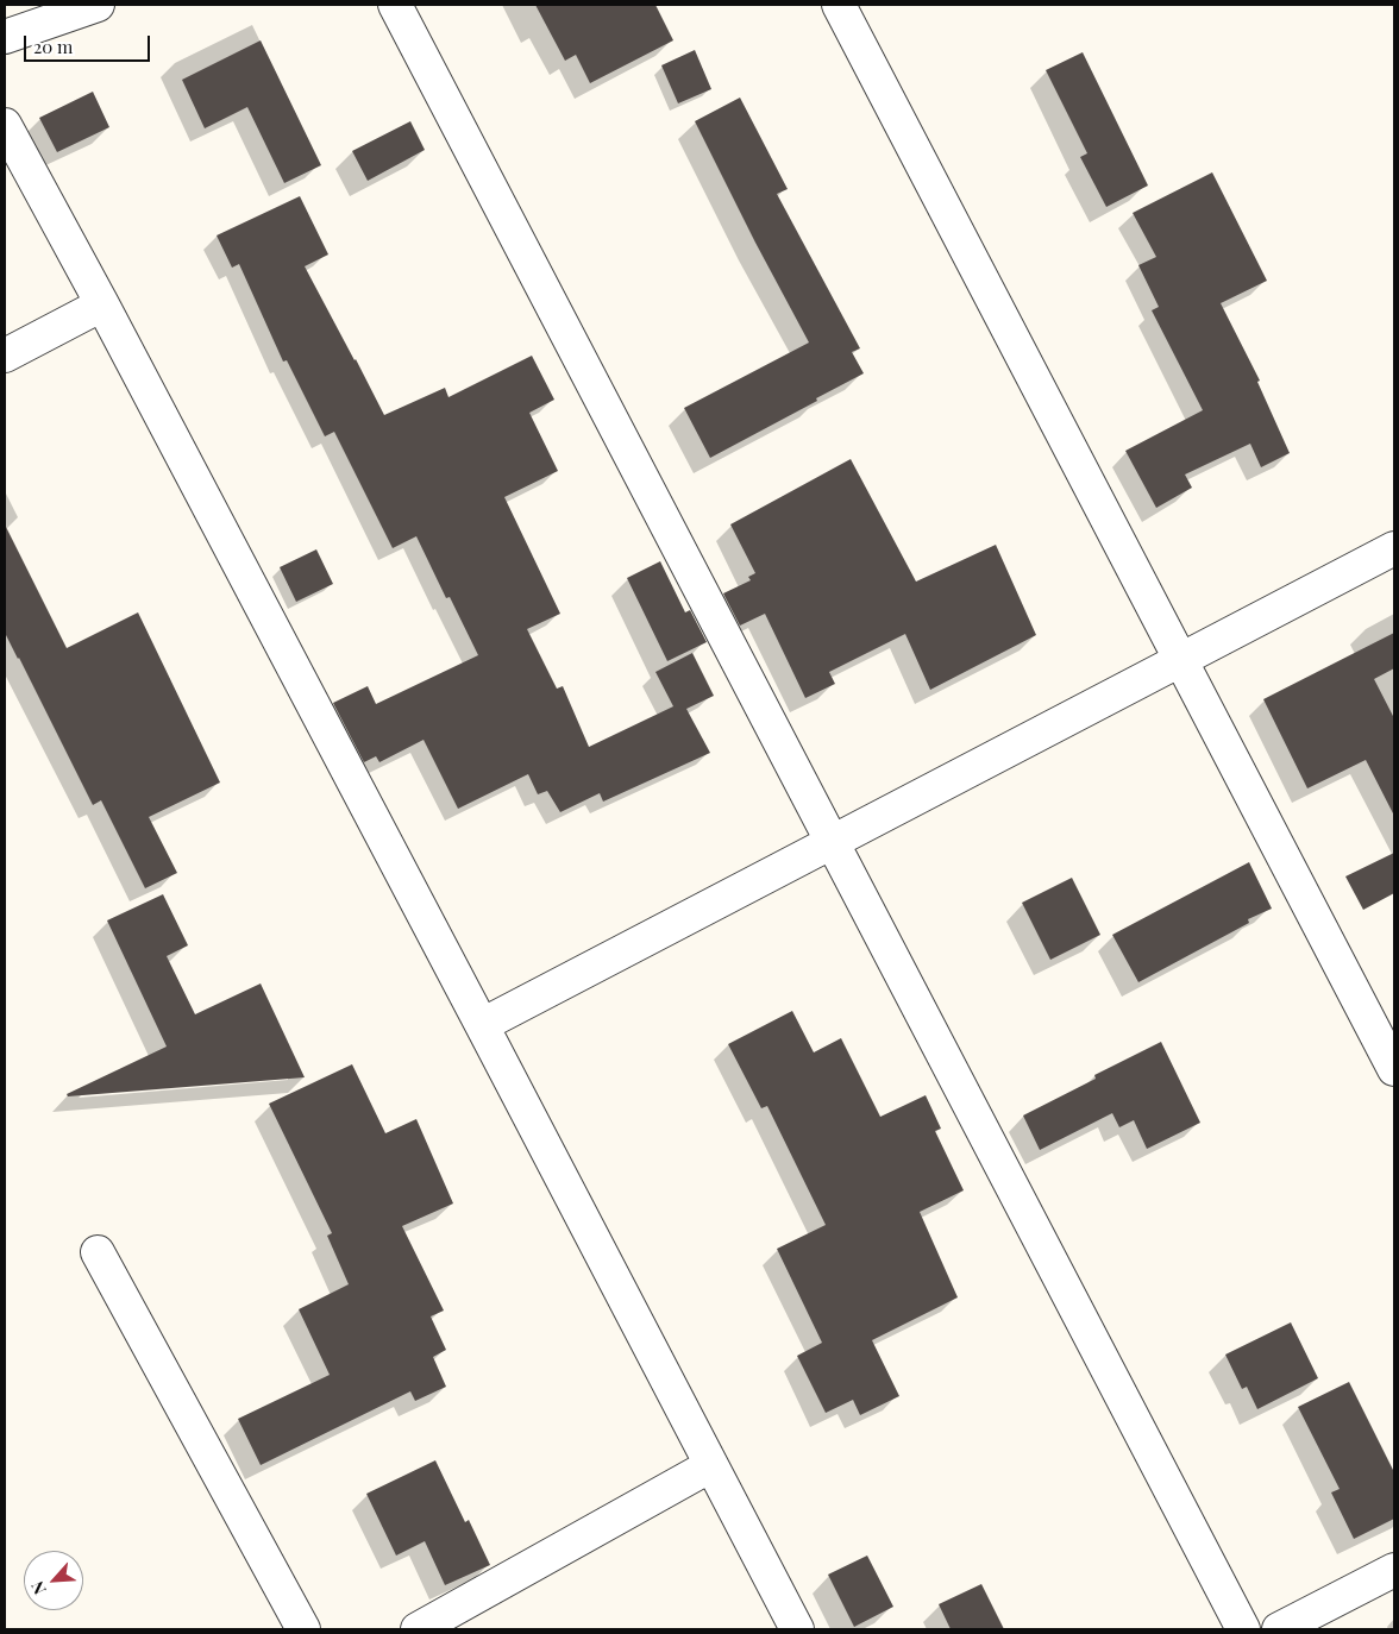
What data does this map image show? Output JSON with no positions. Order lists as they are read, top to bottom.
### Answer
{
  "scale_bar": "20 m",
  "north": "bottom left"
}
